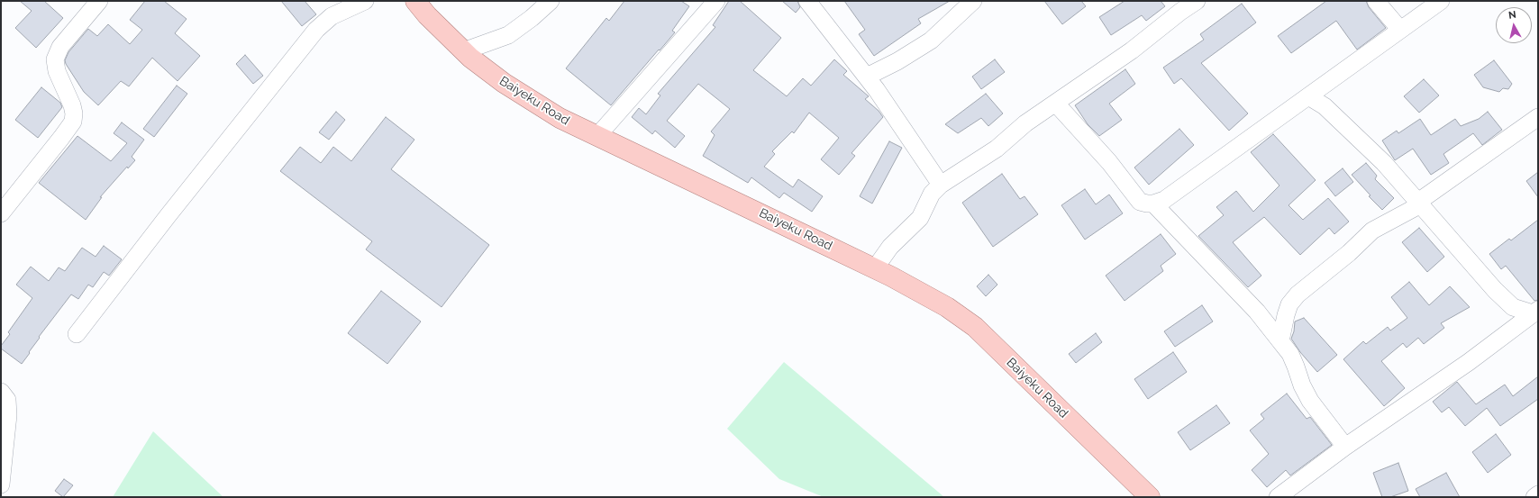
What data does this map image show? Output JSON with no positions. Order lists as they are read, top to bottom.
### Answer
{
  "streets": {
    "main road": ["Baiyeku Road"]
  },
  "north": "top"
}
